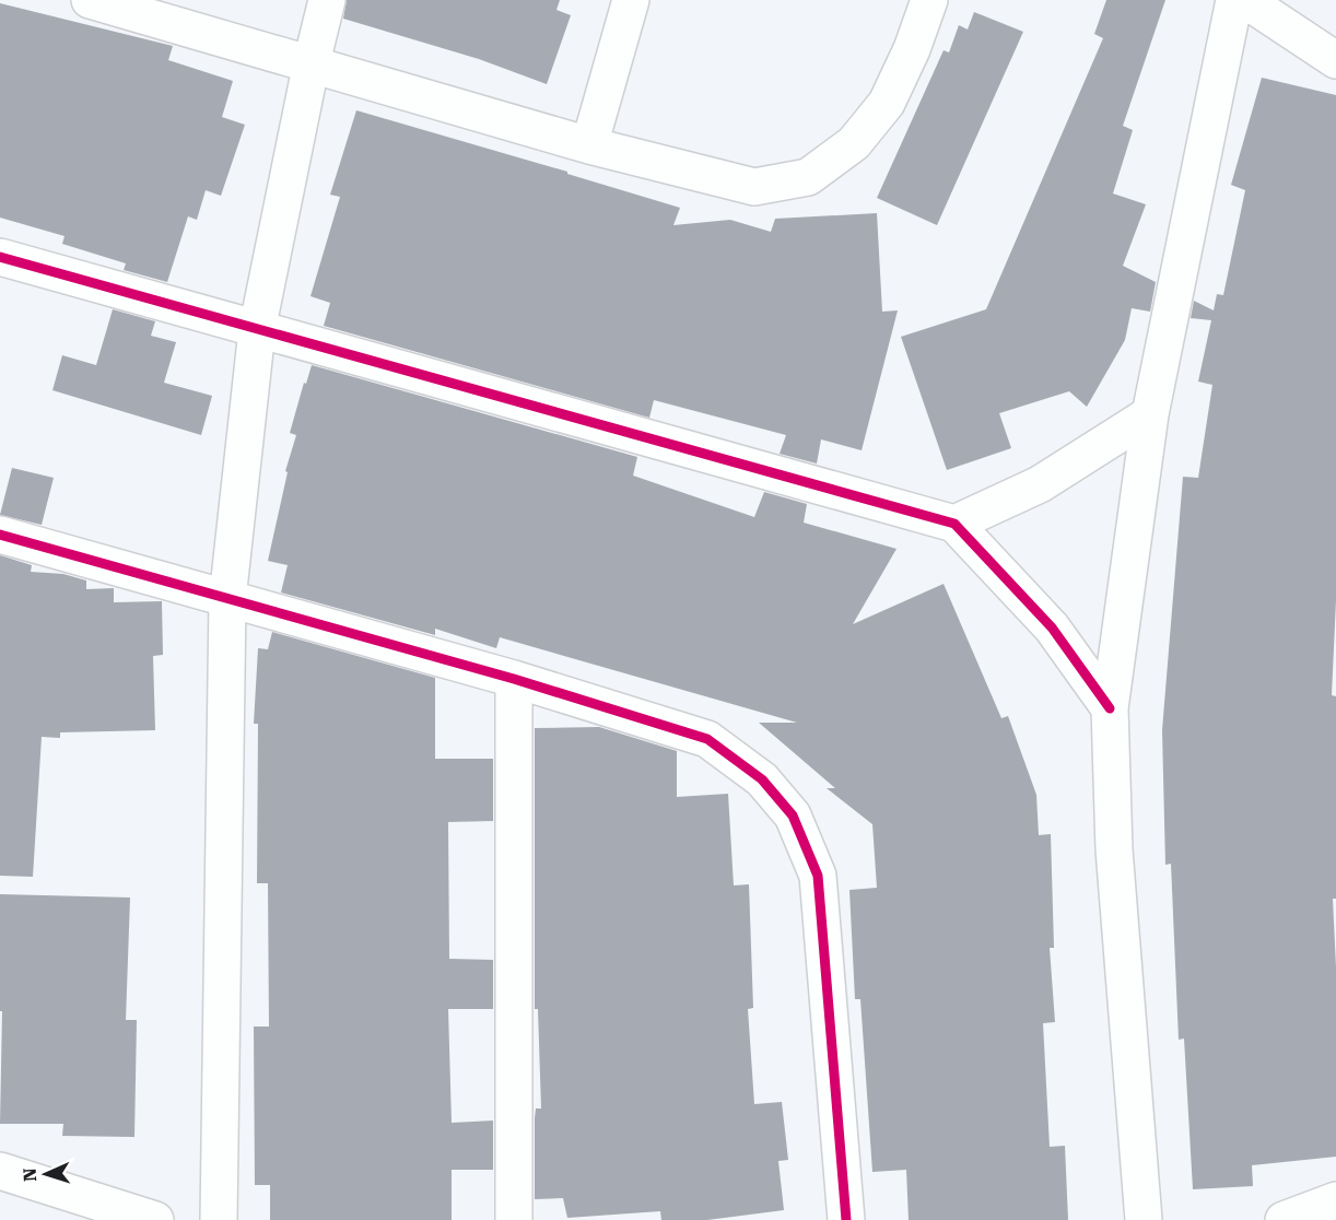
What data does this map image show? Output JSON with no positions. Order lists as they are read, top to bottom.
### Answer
{
  "north": "left"
}
